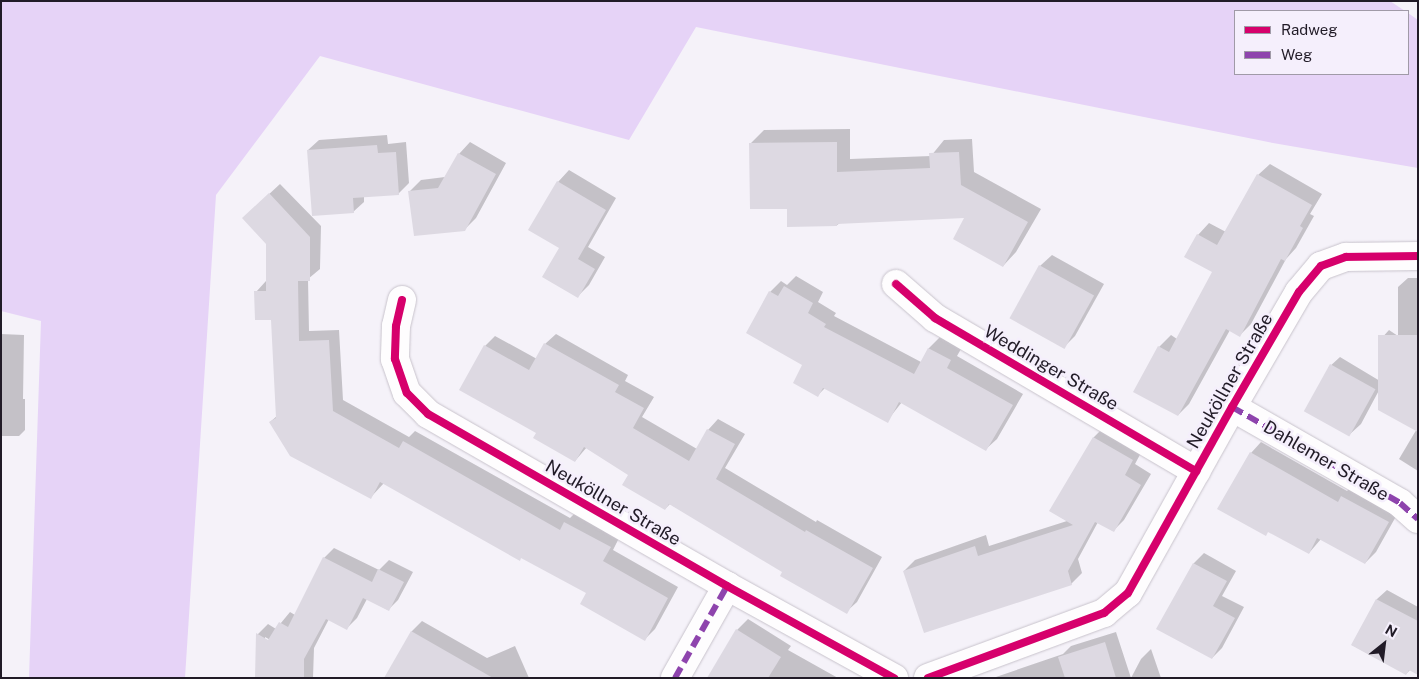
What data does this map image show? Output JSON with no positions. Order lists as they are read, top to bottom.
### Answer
{
  "streets": {
    "street": ["Weddinger Straße", "Neuköllner Straße", "Dahlemer Straße"]
  },
  "crossings": [
    ["Weddinger Straße", "Neuköllner Straße"],
    ["Neuköllner Straße", "Dahlemer Straße"]
  ],
  "legend": ["Radweg", "Weg"],
  "north": "top right"
}
